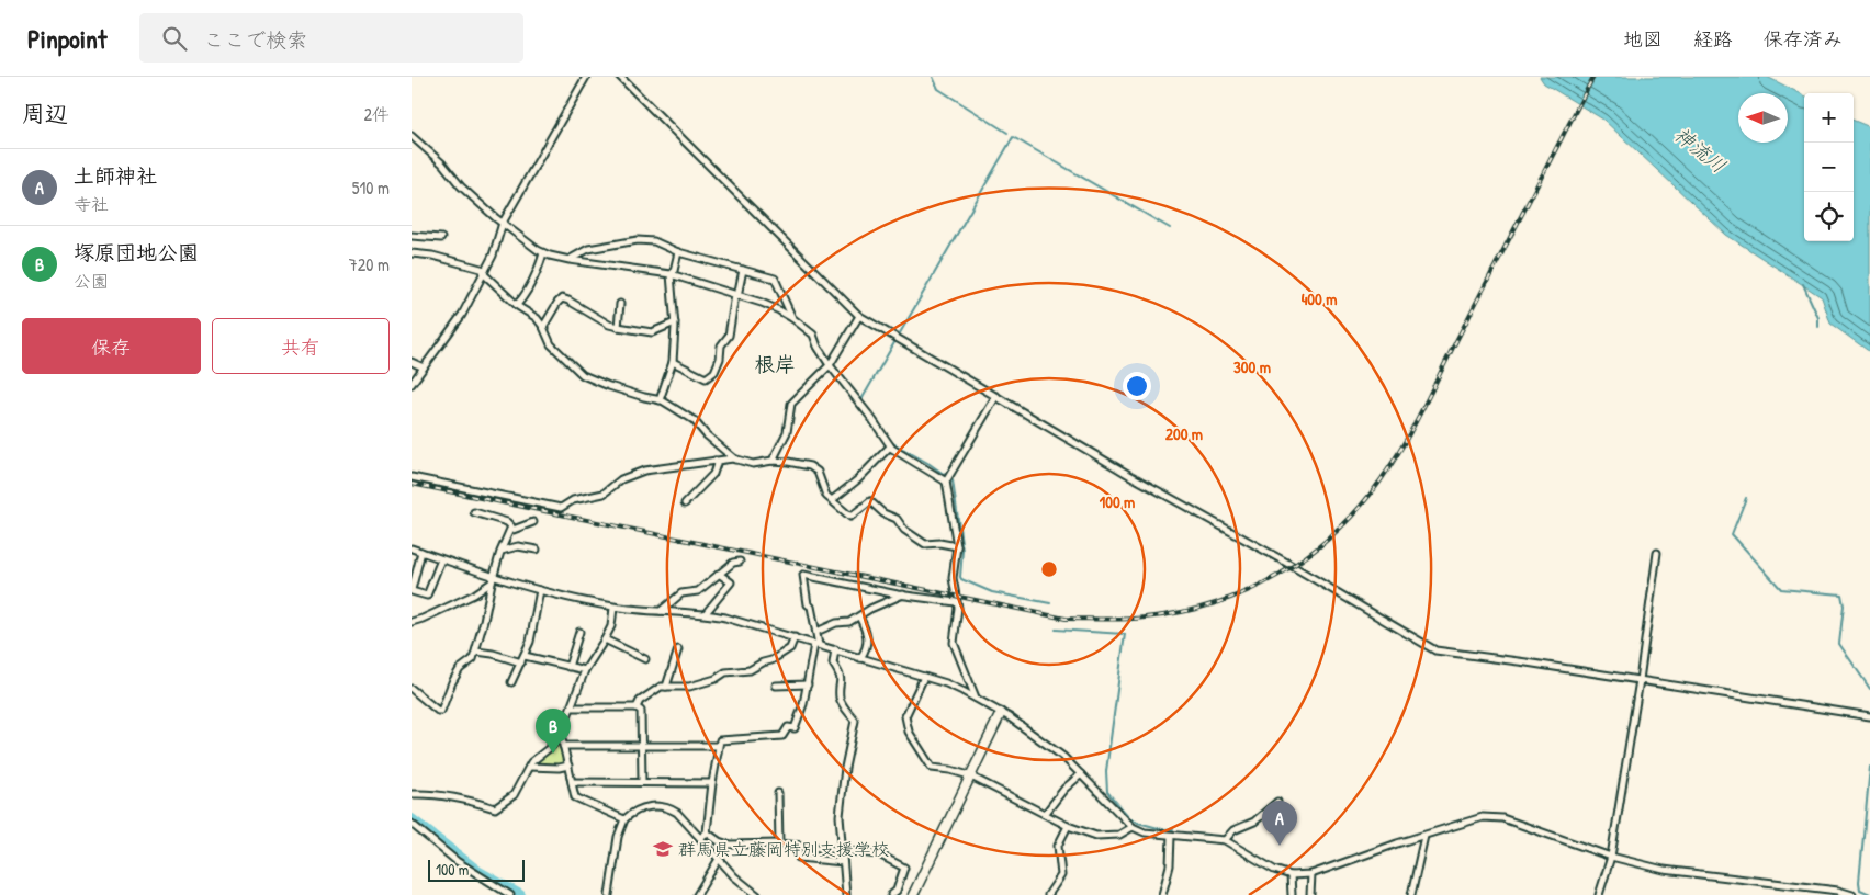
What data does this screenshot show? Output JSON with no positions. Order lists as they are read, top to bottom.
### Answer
{
  "districts": ["根岸"],
  "water": ["神流川"],
  "places": {
    "school or university": ["群馬県立藤岡特別支援学校"]
  },
  "scale_bar": "100 m",
  "north": "left",
  "page": {
    "header": "Pinpoint",
    "search": "ここで検索",
    "nav": ["地図", "経路", "保存済み"],
    "heading": ["周辺", "2件"],
    "map_buttons": ["+", "−"],
    "list": [
      {
        "mark": "A",
        "name": "土師神社",
        "note": "寺社",
        "value": "510 m"
      },
      {
        "mark": "B",
        "name": "塚原団地公園",
        "note": "公園",
        "value": "720 m"
      }
    ],
    "buttons": ["保存", "共有"],
    "pins": ["B", "A"],
    "scale": "100 m"
  },
  "rings": [
    "400 m",
    "300 m",
    "200 m",
    "100 m"
  ]
}
